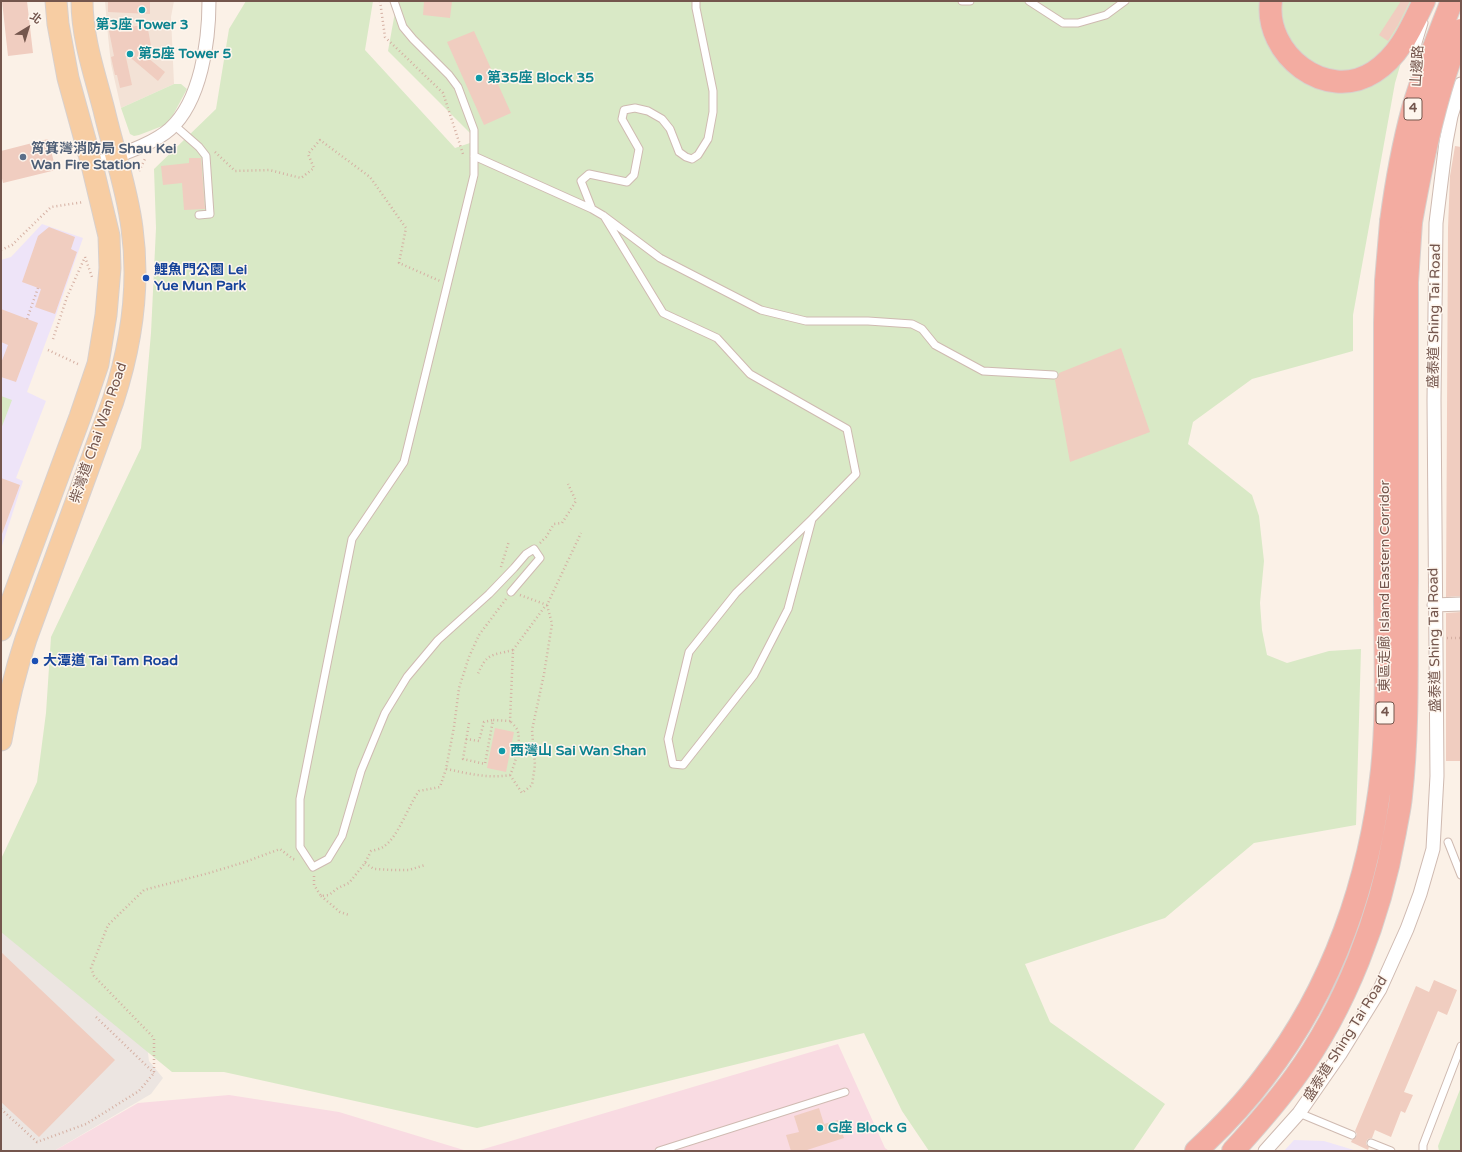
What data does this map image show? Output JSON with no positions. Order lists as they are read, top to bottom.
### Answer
{
  "streets": {
    "highway": ["4", "東區走廊 Island Eastern Corridor"],
    "main road": ["柴灣道 Chai Wan Road"],
    "street": ["盛泰道 Shing Tai Road"],
    "lane": ["山邊路"]
  },
  "places": [
    "第3座 Tower 3",
    "第5座 Tower 5",
    "第35座 Block 35",
    "筲箕灣消防局 Shau Kei Wan Fire Station",
    "鯉魚門公園 Lei Yue Mun Park",
    "大潭道 Tai Tam Road",
    "西灣山 Sai Wan Shan",
    "G座 Block G"
  ],
  "north": "top right"
}
